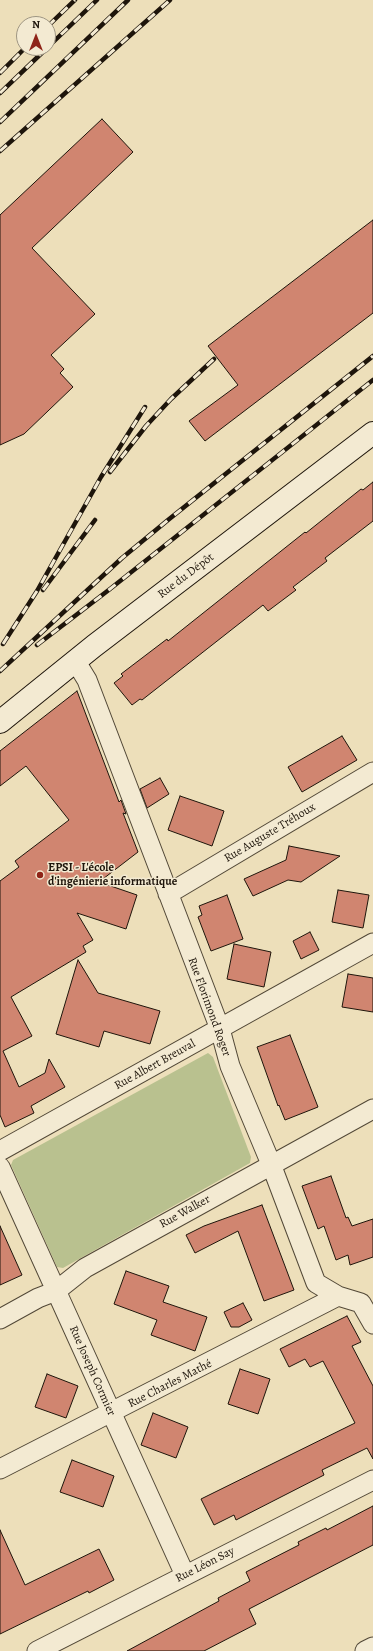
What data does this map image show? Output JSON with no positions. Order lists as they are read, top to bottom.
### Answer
{
  "streets": {
    "main road": ["Rue du Dépôt"],
    "street": [
      "Rue Auguste Tréhoux",
      "Rue Florimond Roger",
      "Rue Albert Breuval",
      "Rue Walker",
      "Rue Joseph Cormier",
      "Rue Charles Mathé",
      "Rue Léon Say"
    ]
  },
  "crossings": [
    ["Rue du Dépôt", "Rue Florimond Roger"],
    ["Rue Auguste Tréhoux", "Rue Florimond Roger"],
    ["Rue Florimond Roger", "Rue Albert Breuval"],
    ["Rue Florimond Roger", "Rue Walker"],
    ["Rue Florimond Roger", "Rue Charles Mathé"],
    ["Rue Walker", "Rue Joseph Cormier"],
    ["Rue Joseph Cormier", "Rue Charles Mathé"],
    ["Rue Joseph Cormier", "Rue Léon Say"]
  ],
  "places": ["EPSI - L'école d'ingénierie informatique"],
  "north": "top"
}
